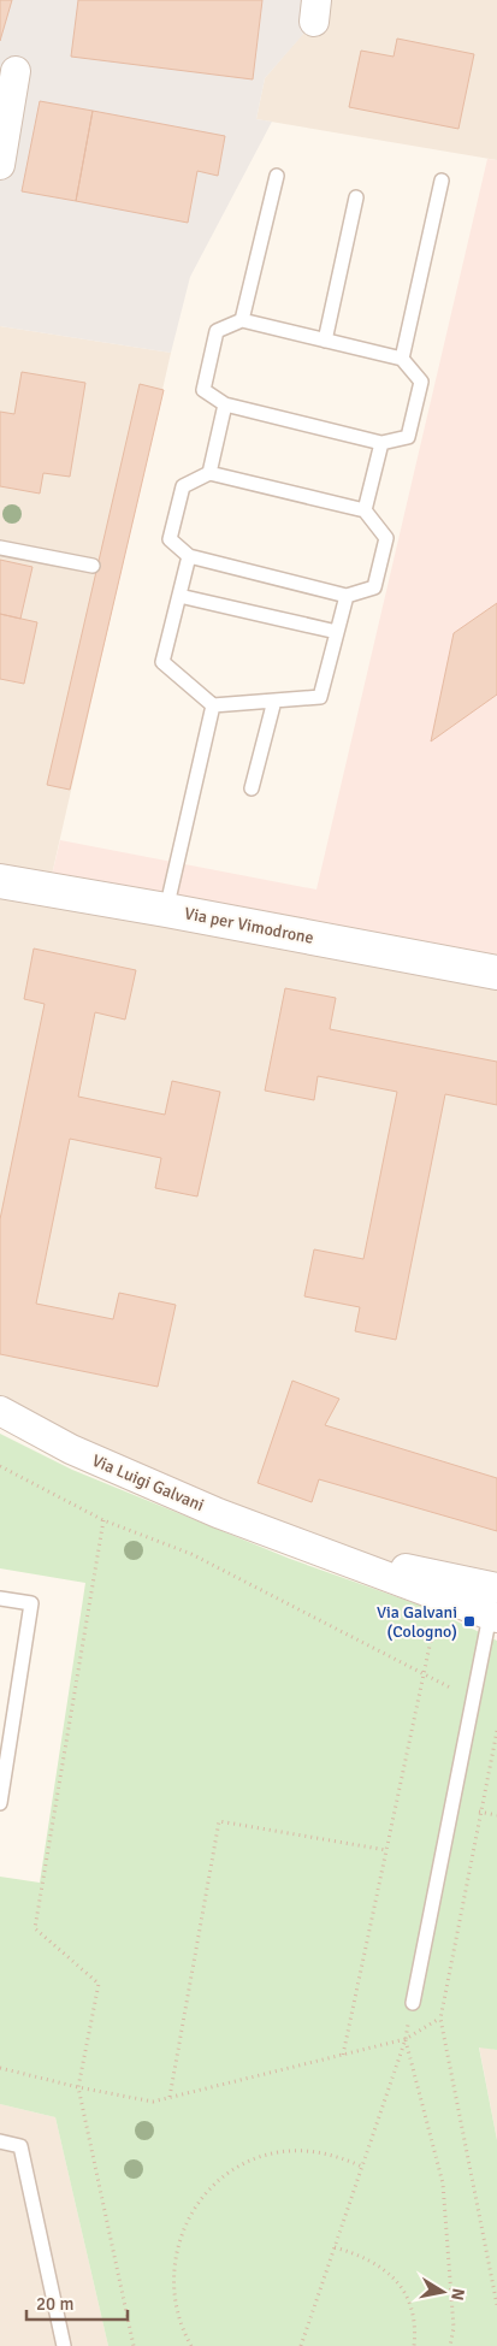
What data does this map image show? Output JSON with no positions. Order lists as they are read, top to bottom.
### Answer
{
  "streets": {
    "street": ["Via per Vimodrone", "Via Luigi Galvani"]
  },
  "places": {
    "transit": ["Via Galvani (Cologno)"]
  },
  "scale_bar": "20 m",
  "north": "right"
}
